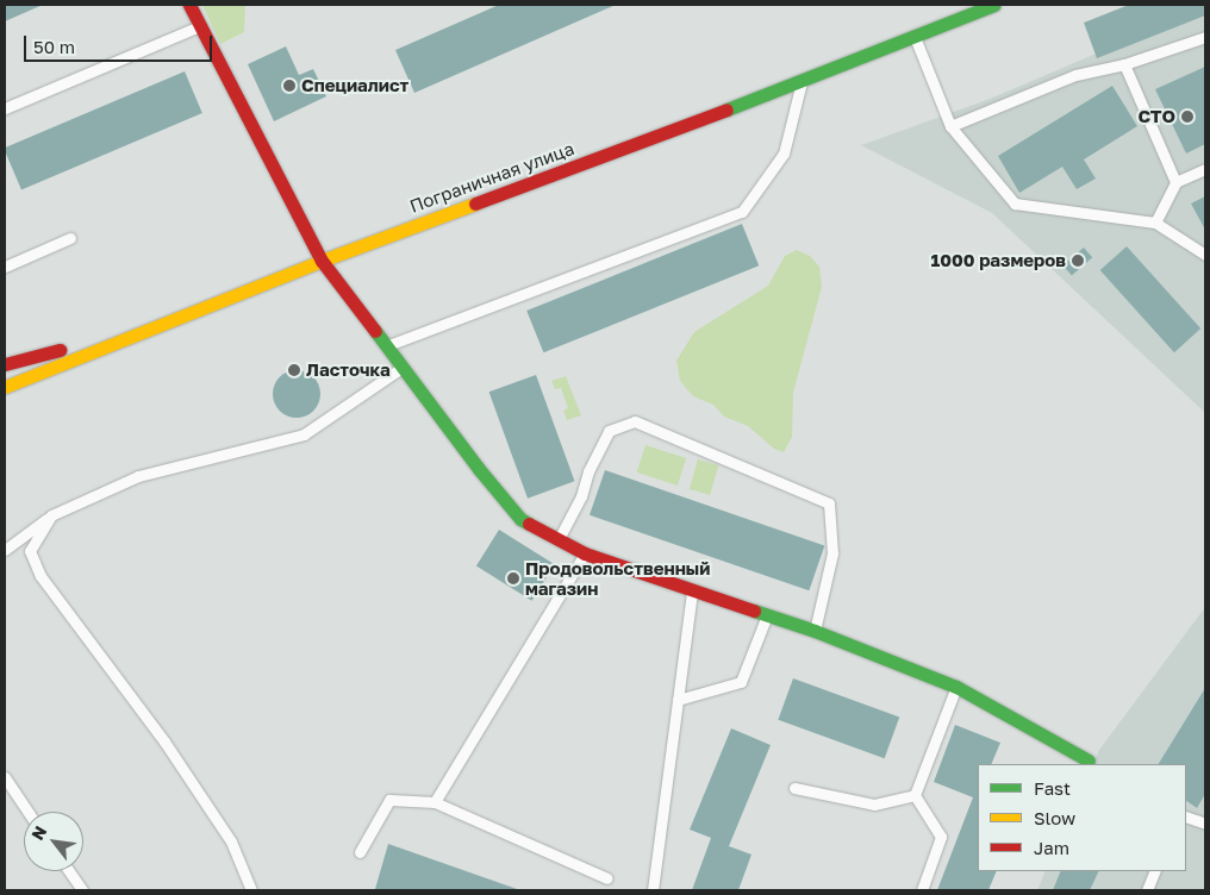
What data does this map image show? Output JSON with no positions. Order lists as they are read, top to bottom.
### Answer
{
  "streets": {
    "street": ["Пограничная улица"]
  },
  "places": [
    "Специалист",
    "СТО",
    "1000 размеров",
    "Ласточка",
    "Продовольственный магазин"
  ],
  "legend": ["Fast", "Slow", "Jam"],
  "scale_bar": "50 m",
  "north": "top left"
}
